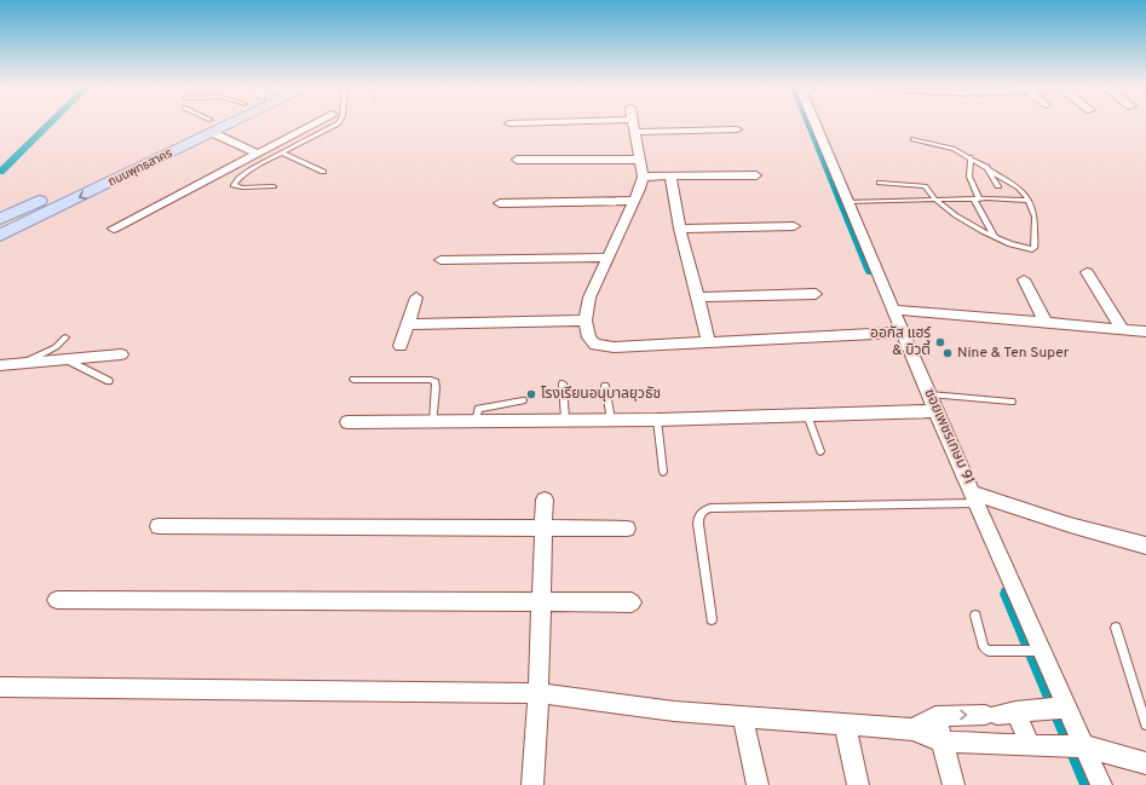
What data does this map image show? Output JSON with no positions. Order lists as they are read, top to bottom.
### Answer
{
  "streets": {
    "main road": ["ถนนพุทธสาคร"],
    "street": ["ซอยเพชรเกษม 91"]
  },
  "places": ["ออกัส แฮร์ & บิวตี้", "Nine & Ten Super", "โรงเรียนอนุบาลยุวธัช"]
}
